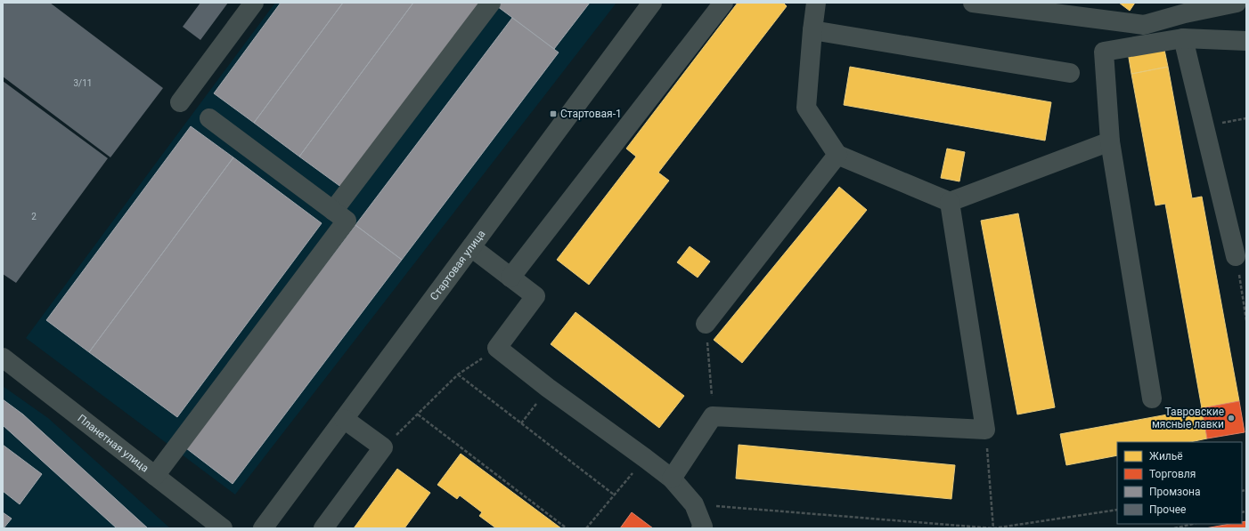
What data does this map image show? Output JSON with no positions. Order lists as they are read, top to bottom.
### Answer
{
  "streets": {
    "street": ["Стартовая улица", "Планетная улица"]
  },
  "places": {
    "transit": ["Стартовая-1"],
    "other": ["Тавровские мясные лавки"]
  },
  "house_numbers": ["3/11", "2"],
  "legend": [
    "Жильё",
    "Торговля",
    "Промзона",
    "Прочее"
  ]
}
